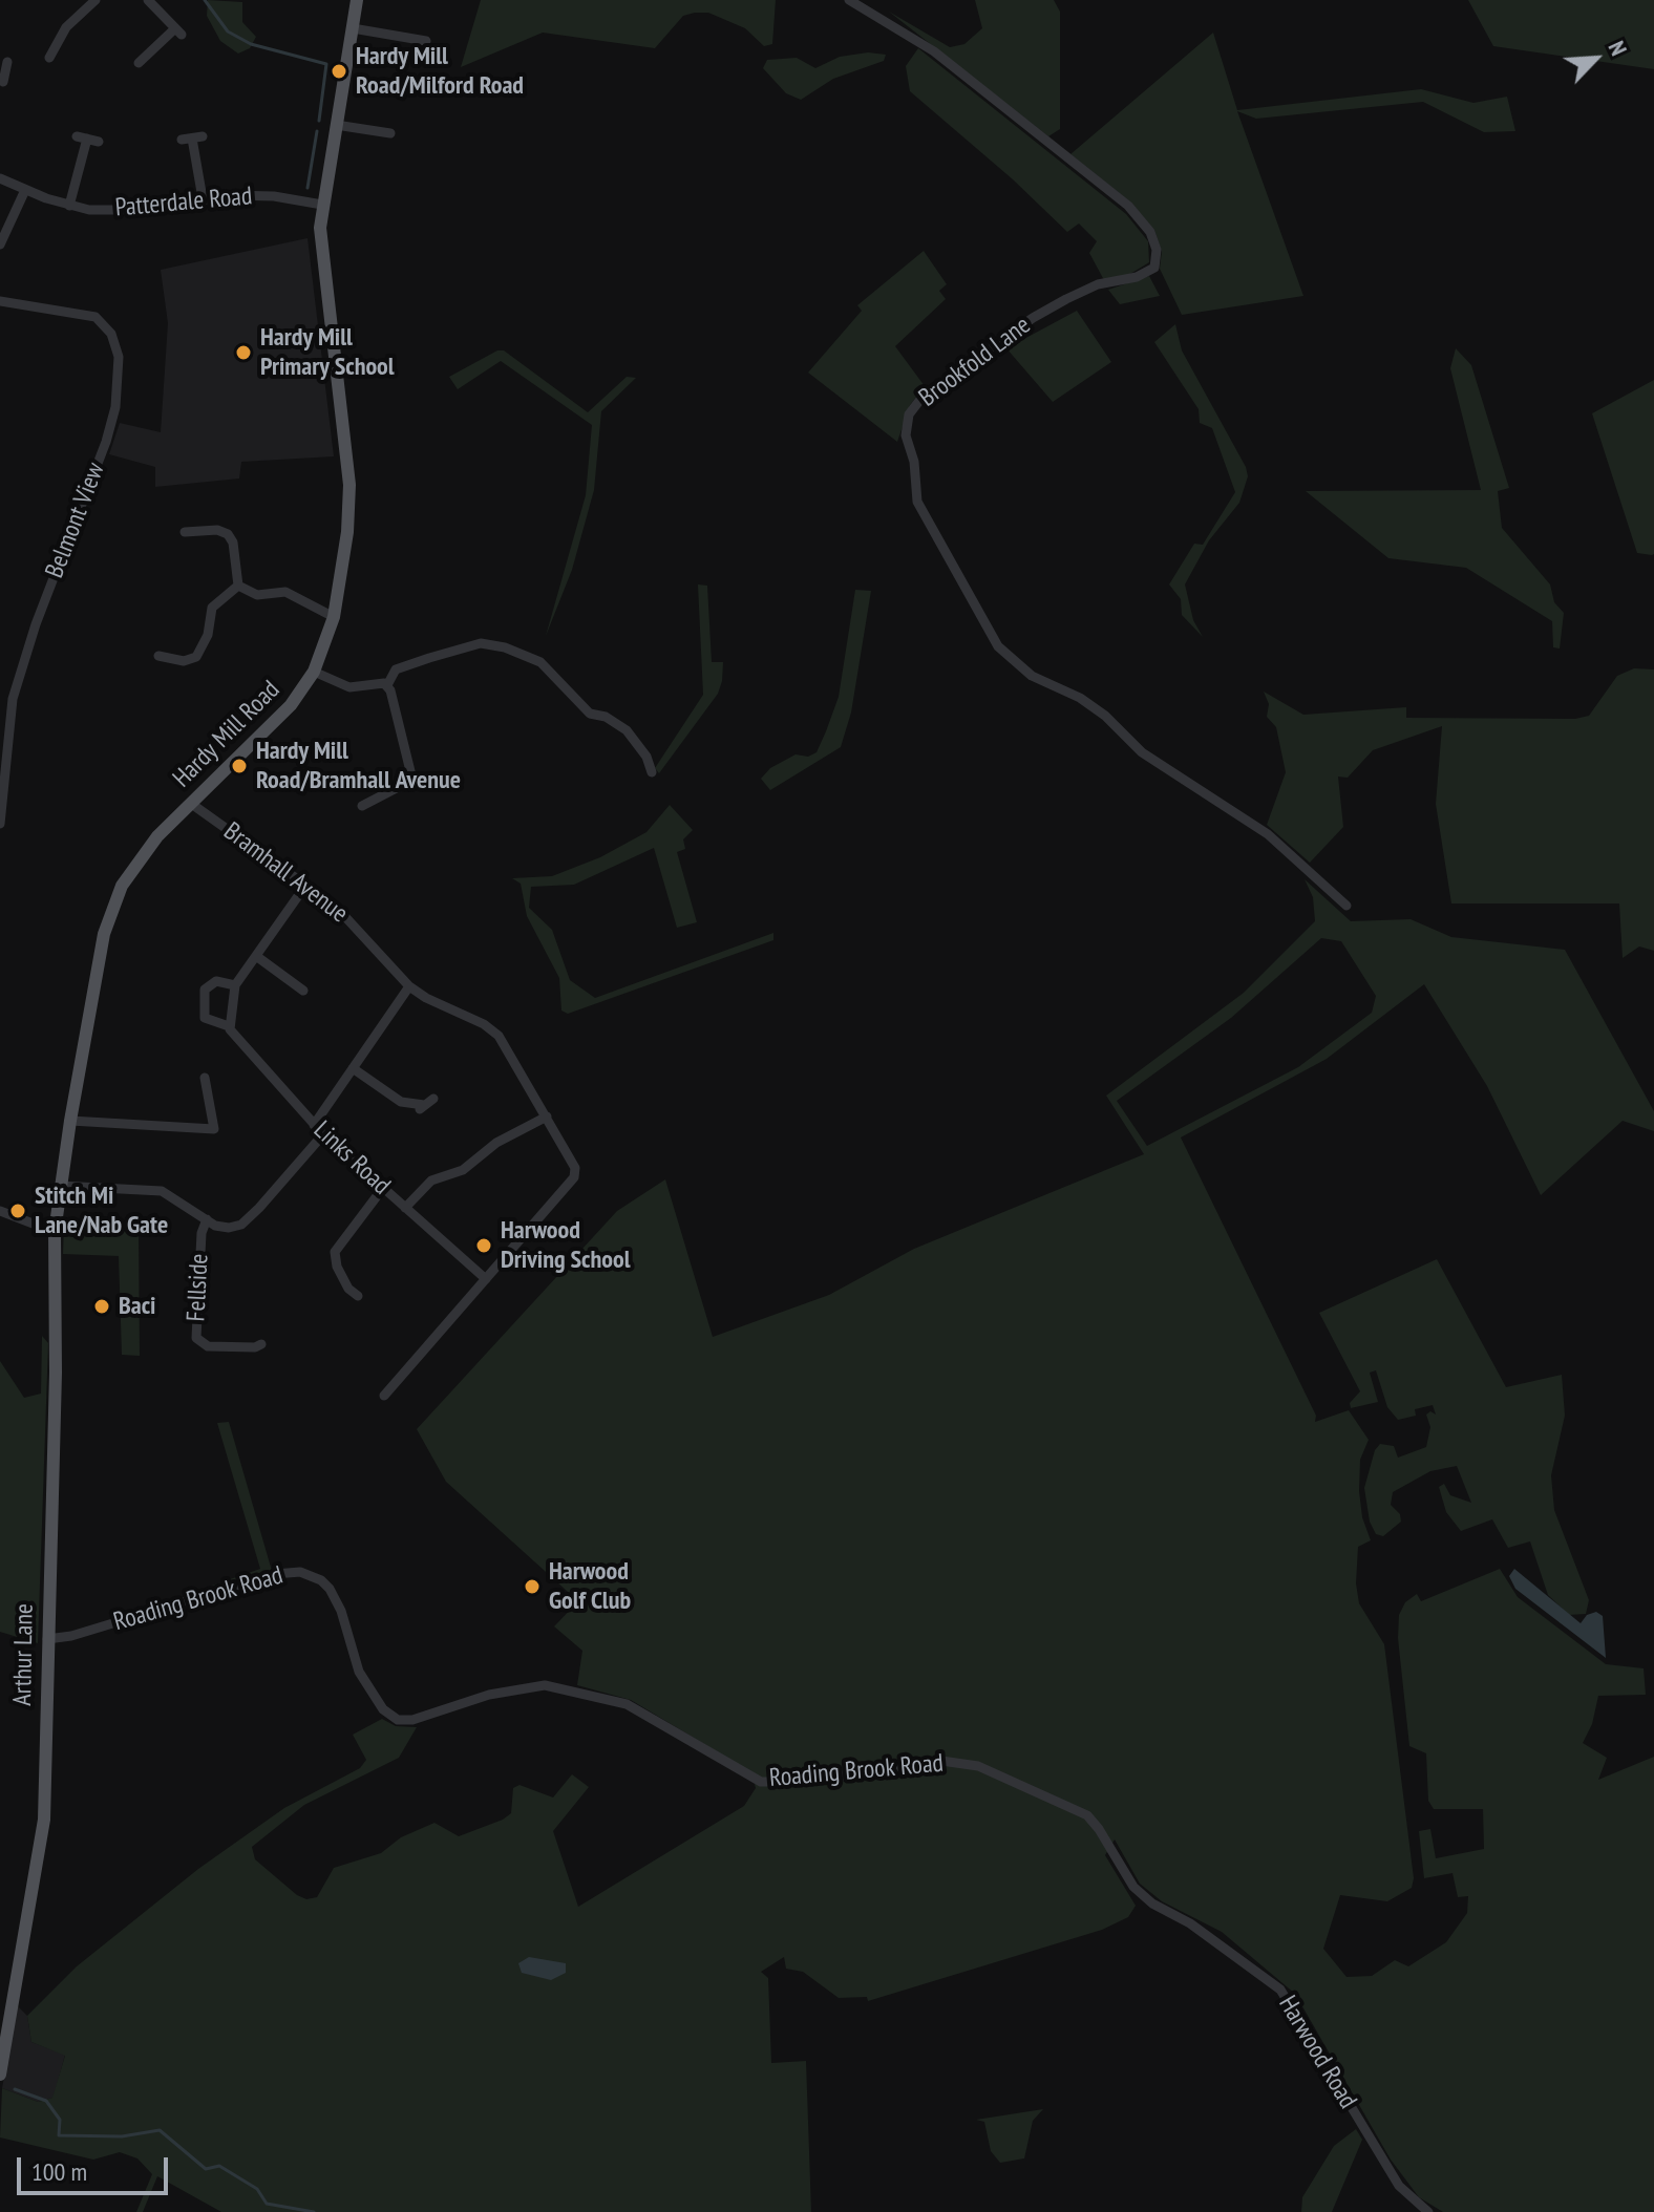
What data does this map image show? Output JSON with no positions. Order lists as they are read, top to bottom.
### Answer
{
  "streets": {
    "main road": ["Hardy Mill Road", "Arthur Lane"],
    "street": [
      "Patterdale Road",
      "Brookfold Lane",
      "Belmont View",
      "Bramhall Avenue",
      "Links Road",
      "Fellside",
      "Roading Brook Road",
      "Harwood Road"
    ]
  },
  "crossings": [
    ["Patterdale Road", "Hardy Mill Road"],
    ["Hardy Mill Road", "Bramhall Avenue"],
    ["Hardy Mill Road", "Arthur Lane"],
    ["Bramhall Avenue", "Links Road"],
    ["Roading Brook Road", "Arthur Lane"],
    ["Roading Brook Road", "Harwood Road"]
  ],
  "places": [
    "Hardy Mill Road/Milford Road",
    "Hardy Mill Primary School",
    "Hardy Mill Road/Bramhall Avenue",
    "Stitch Mi Lane/Nab Gate",
    "Harwood Driving School",
    "Baci",
    "Harwood Golf Club"
  ],
  "scale_bar": "100 m",
  "north": "top right"
}
